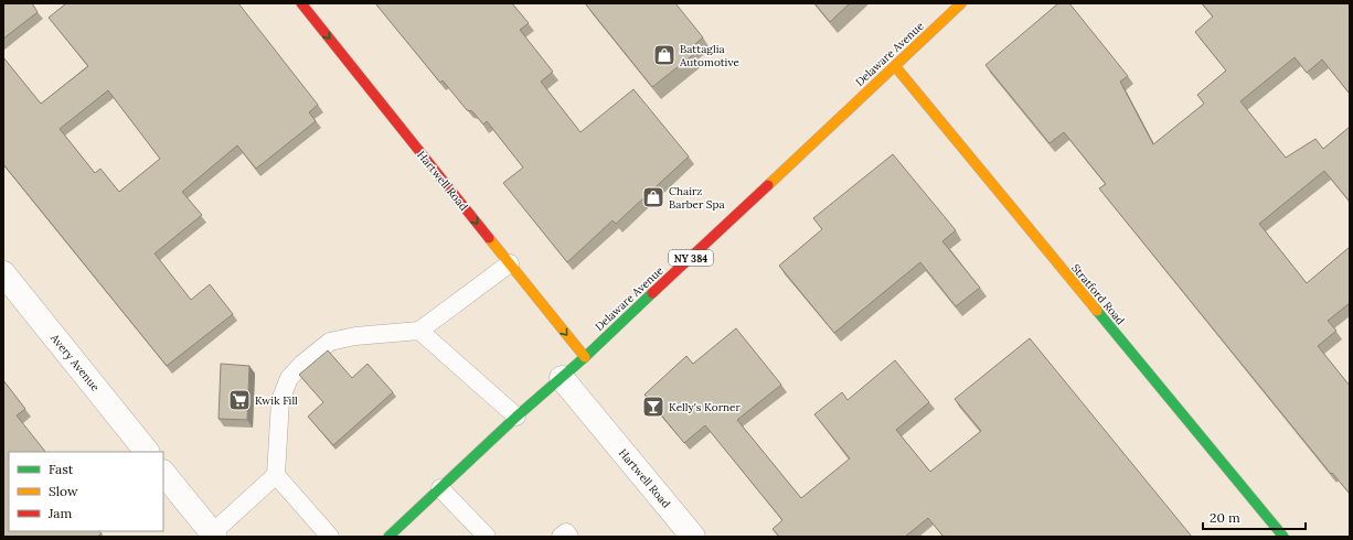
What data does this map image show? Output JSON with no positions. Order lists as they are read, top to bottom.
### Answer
{
  "streets": {
    "street": [
      "Delaware Avenue",
      "Hartwell Road",
      "NY 384",
      "Stratford Road",
      "Avery Avenue"
    ]
  },
  "crossings": [
    ["Delaware Avenue", "Hartwell Road"],
    ["Delaware Avenue", "Stratford Road"]
  ],
  "one_way": ["Hartwell Road"],
  "places": {
    "shop": ["Battaglia Automotive", "Chairz Barber Spa"],
    "supermarket": ["Kwik Fill"],
    "bar": ["Kelly's Korner"]
  },
  "legend": ["Fast", "Slow", "Jam"],
  "scale_bar": "20 m"
}
